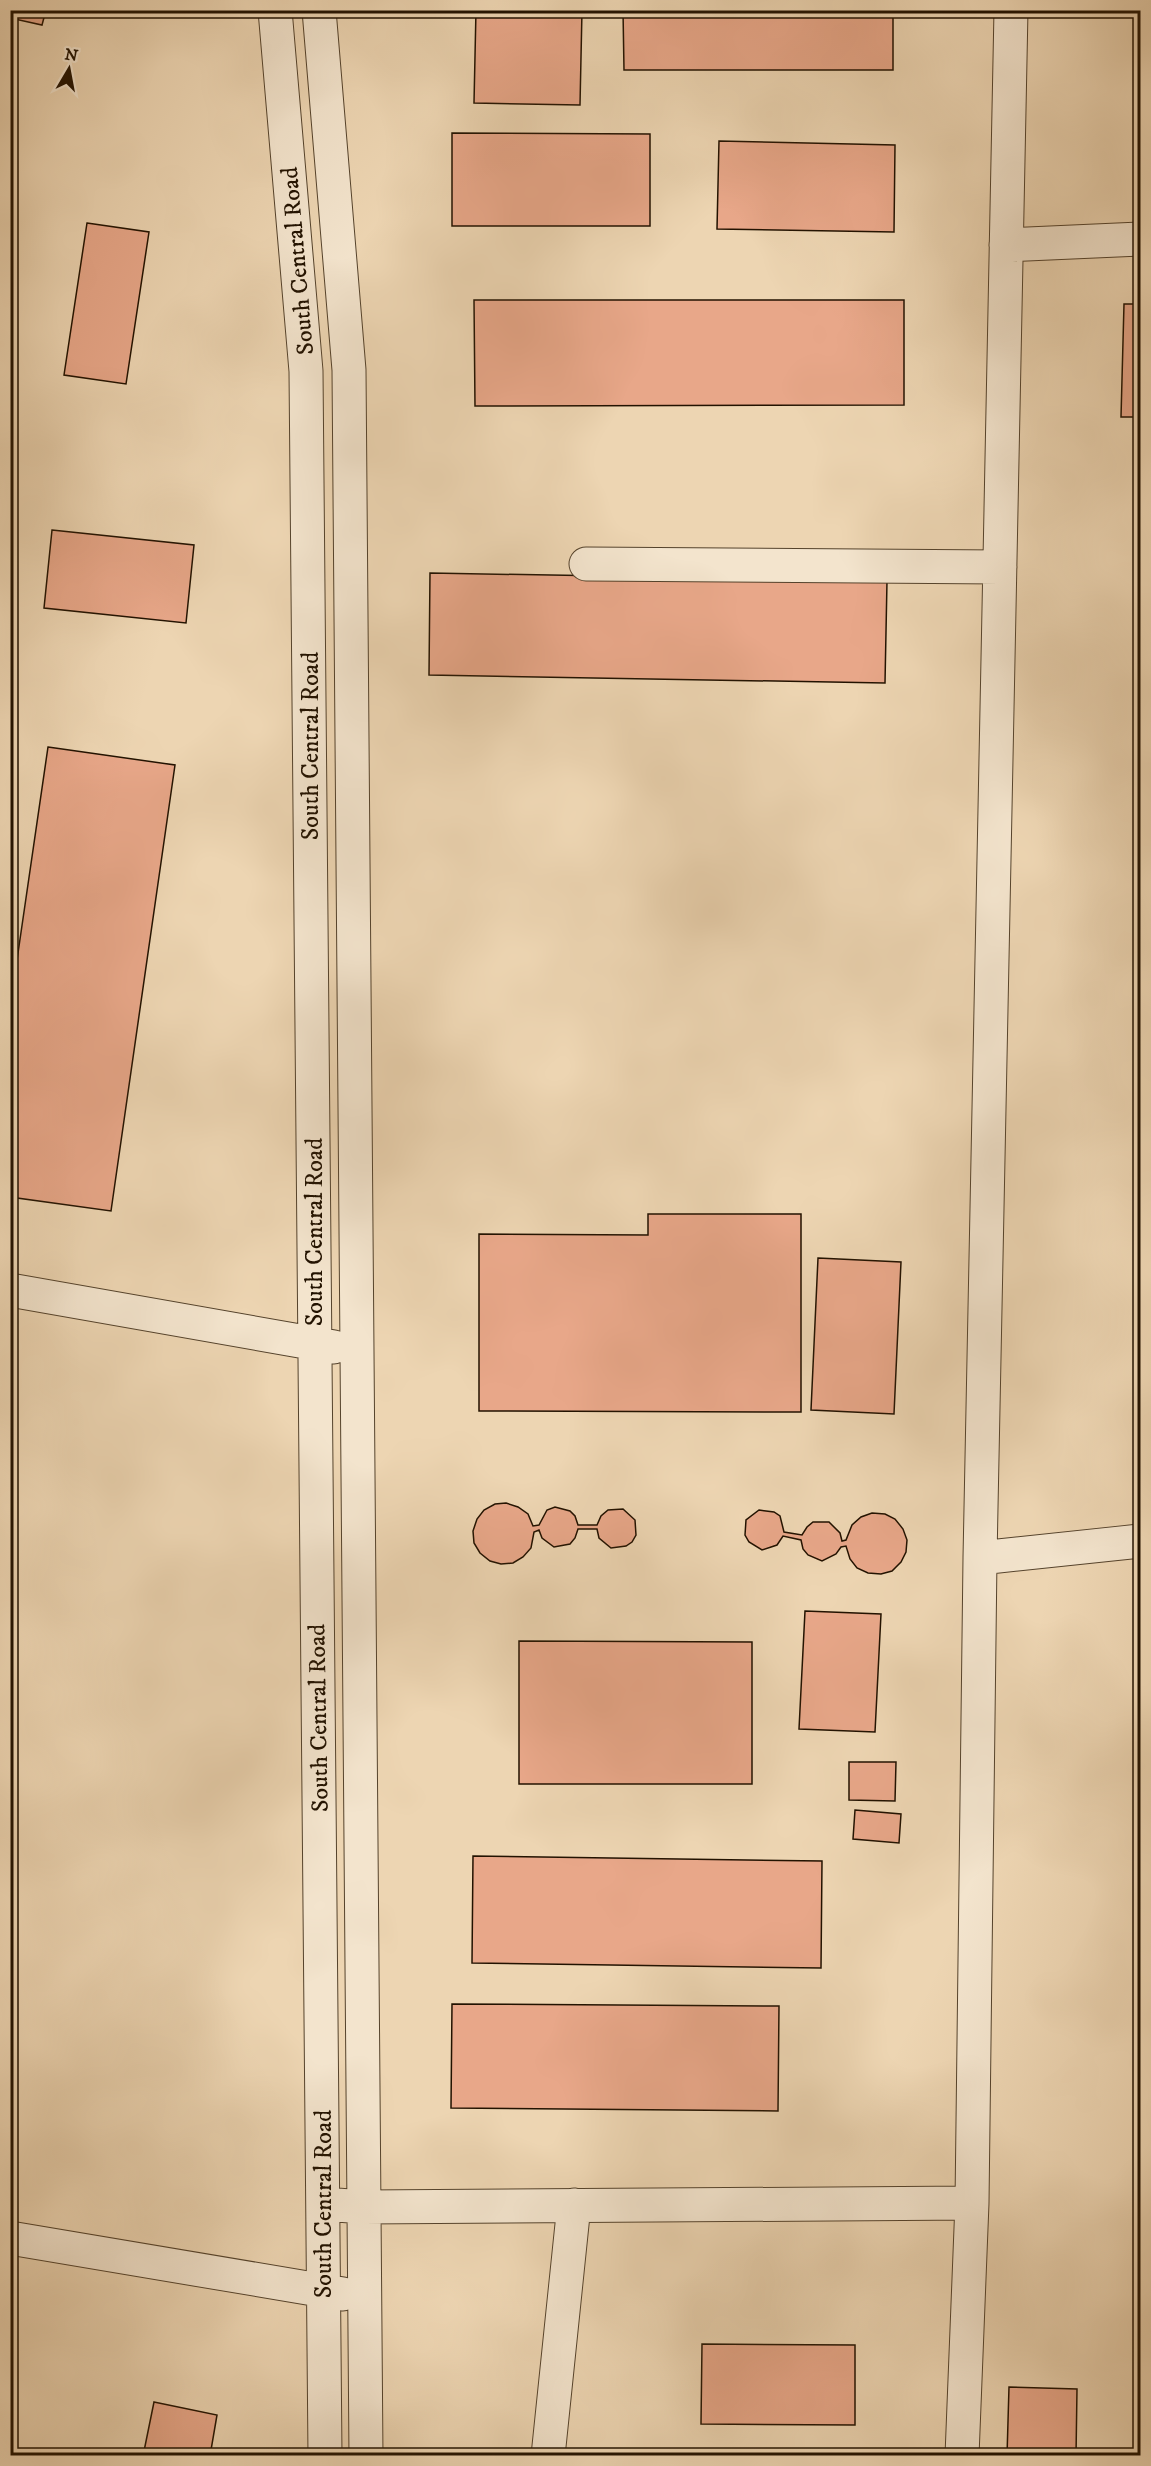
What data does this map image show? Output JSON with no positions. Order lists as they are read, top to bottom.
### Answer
{
  "streets": {
    "street": ["South Central Road"]
  },
  "north": "top"
}
